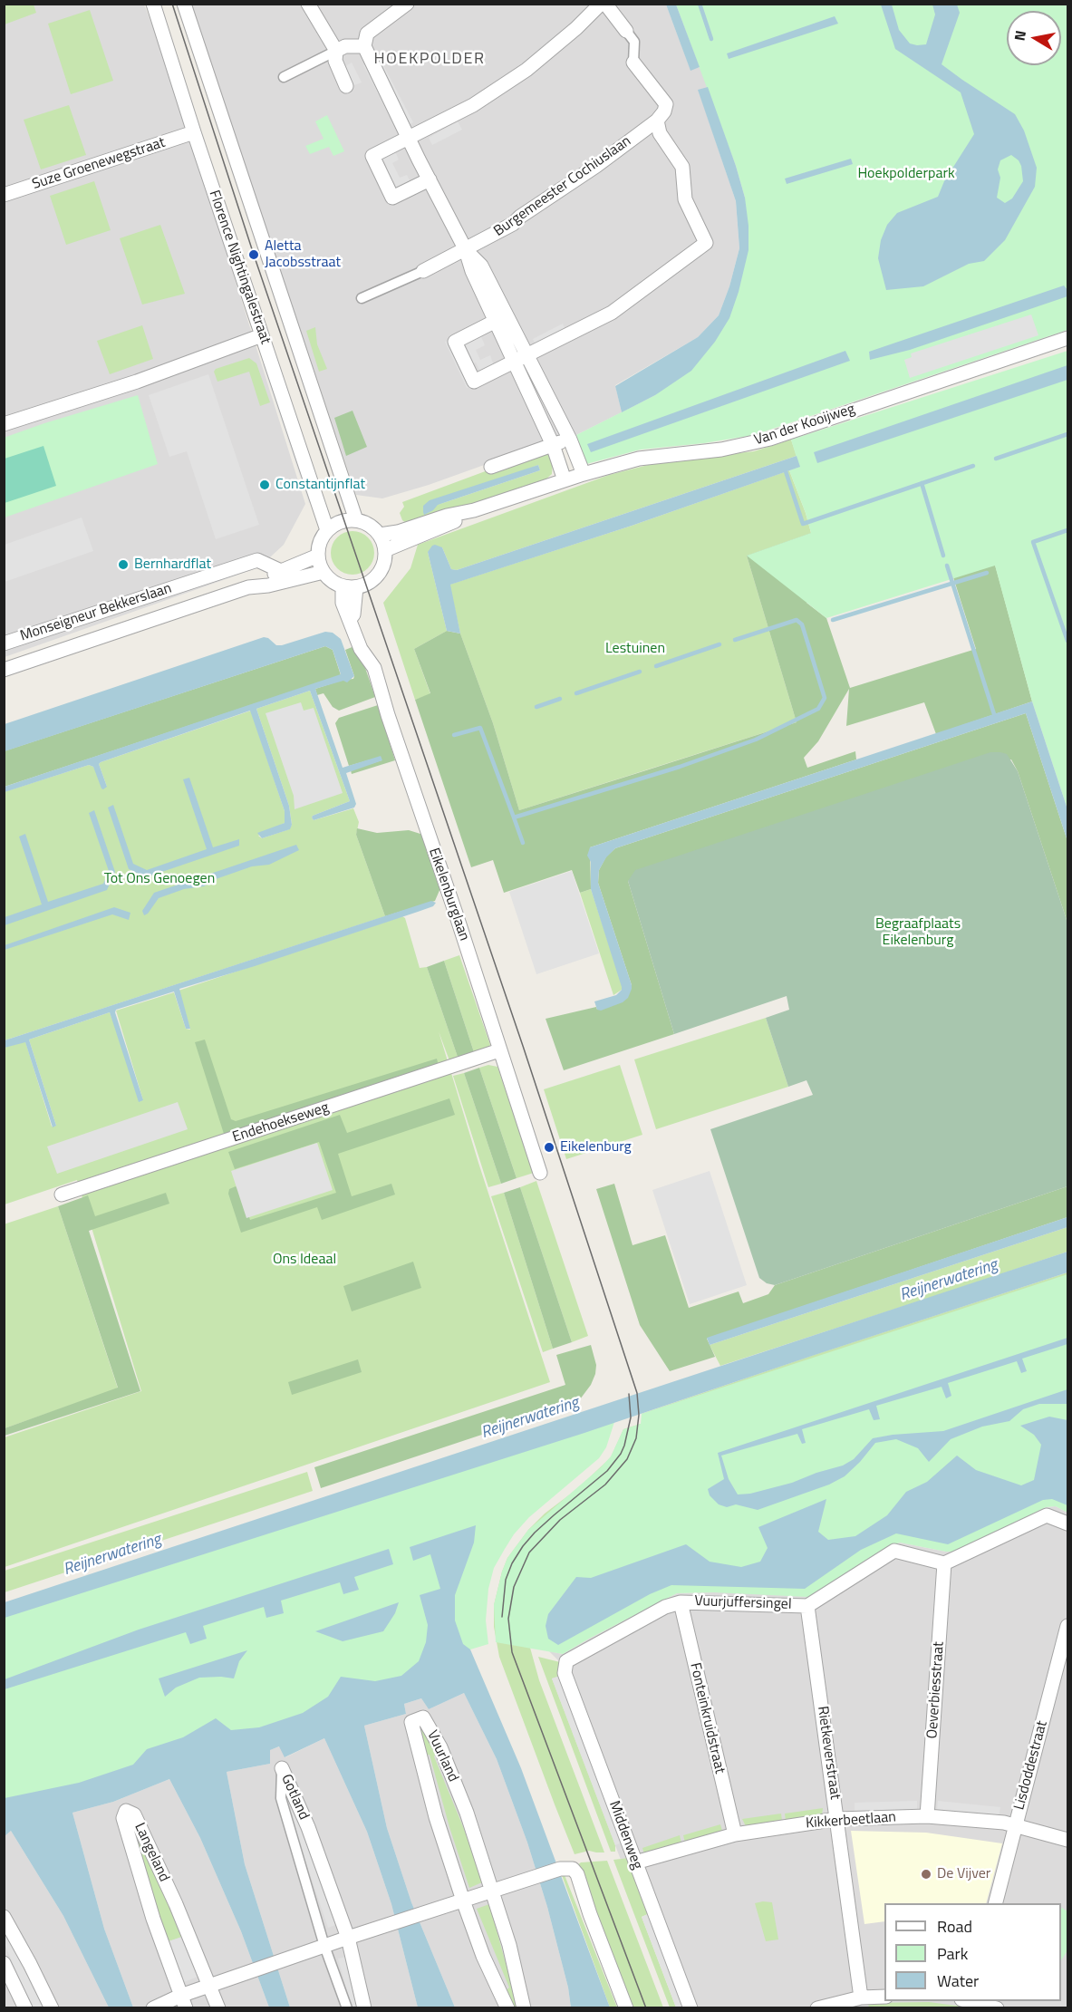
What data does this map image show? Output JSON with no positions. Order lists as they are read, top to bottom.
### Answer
{
  "streets": {
    "street": [
      "Suze Groenewegstraat",
      "Burgemeester Cochiuslaan",
      "Florence Nightingalestraat",
      "Van der Kooijweg",
      "Monseigneur Bekkerslaan",
      "Eikelenburglaan",
      "Endehoekseweg",
      "Vuurjuffersingel",
      "Oeverbiesstraat",
      "Fonteinkruidstraat",
      "Rietkeverstraat",
      "Vuurland",
      "Lisdoddestraat",
      "Gotland",
      "Kikkerbeetlaan",
      "Middenweg",
      "Langeland"
    ]
  },
  "crossings": [
    ["Suze Groenewegstraat", "Florence Nightingalestraat"],
    ["Florence Nightingalestraat", "Van der Kooijweg"],
    ["Florence Nightingalestraat", "Monseigneur Bekkerslaan"],
    ["Florence Nightingalestraat", "Eikelenburglaan"],
    ["Van der Kooijweg", "Monseigneur Bekkerslaan"],
    ["Van der Kooijweg", "Eikelenburglaan"],
    ["Monseigneur Bekkerslaan", "Eikelenburglaan"],
    ["Eikelenburglaan", "Endehoekseweg"],
    ["Vuurjuffersingel", "Oeverbiesstraat"],
    ["Vuurjuffersingel", "Fonteinkruidstraat"],
    ["Vuurjuffersingel", "Rietkeverstraat"],
    ["Vuurjuffersingel", "Middenweg"],
    ["Oeverbiesstraat", "Kikkerbeetlaan"],
    ["Fonteinkruidstraat", "Kikkerbeetlaan"],
    ["Rietkeverstraat", "Kikkerbeetlaan"],
    ["Lisdoddestraat", "Kikkerbeetlaan"],
    ["Kikkerbeetlaan", "Middenweg"]
  ],
  "districts": ["HOEKPOLDER"],
  "water": ["Reijnerwatering"],
  "parks": [
    "Hoekpolderpark",
    "Lestuinen",
    "Tot Ons Genoegen",
    "Begraafplaats Eikelenburg",
    "Ons Ideaal"
  ],
  "places": [
    "Aletta Jacobsstraat",
    "Constantijnflat",
    "Bernhardflat",
    "Eikelenburg",
    "De Vijver"
  ],
  "legend": ["Road", "Park", "Water"],
  "north": "left"
}
